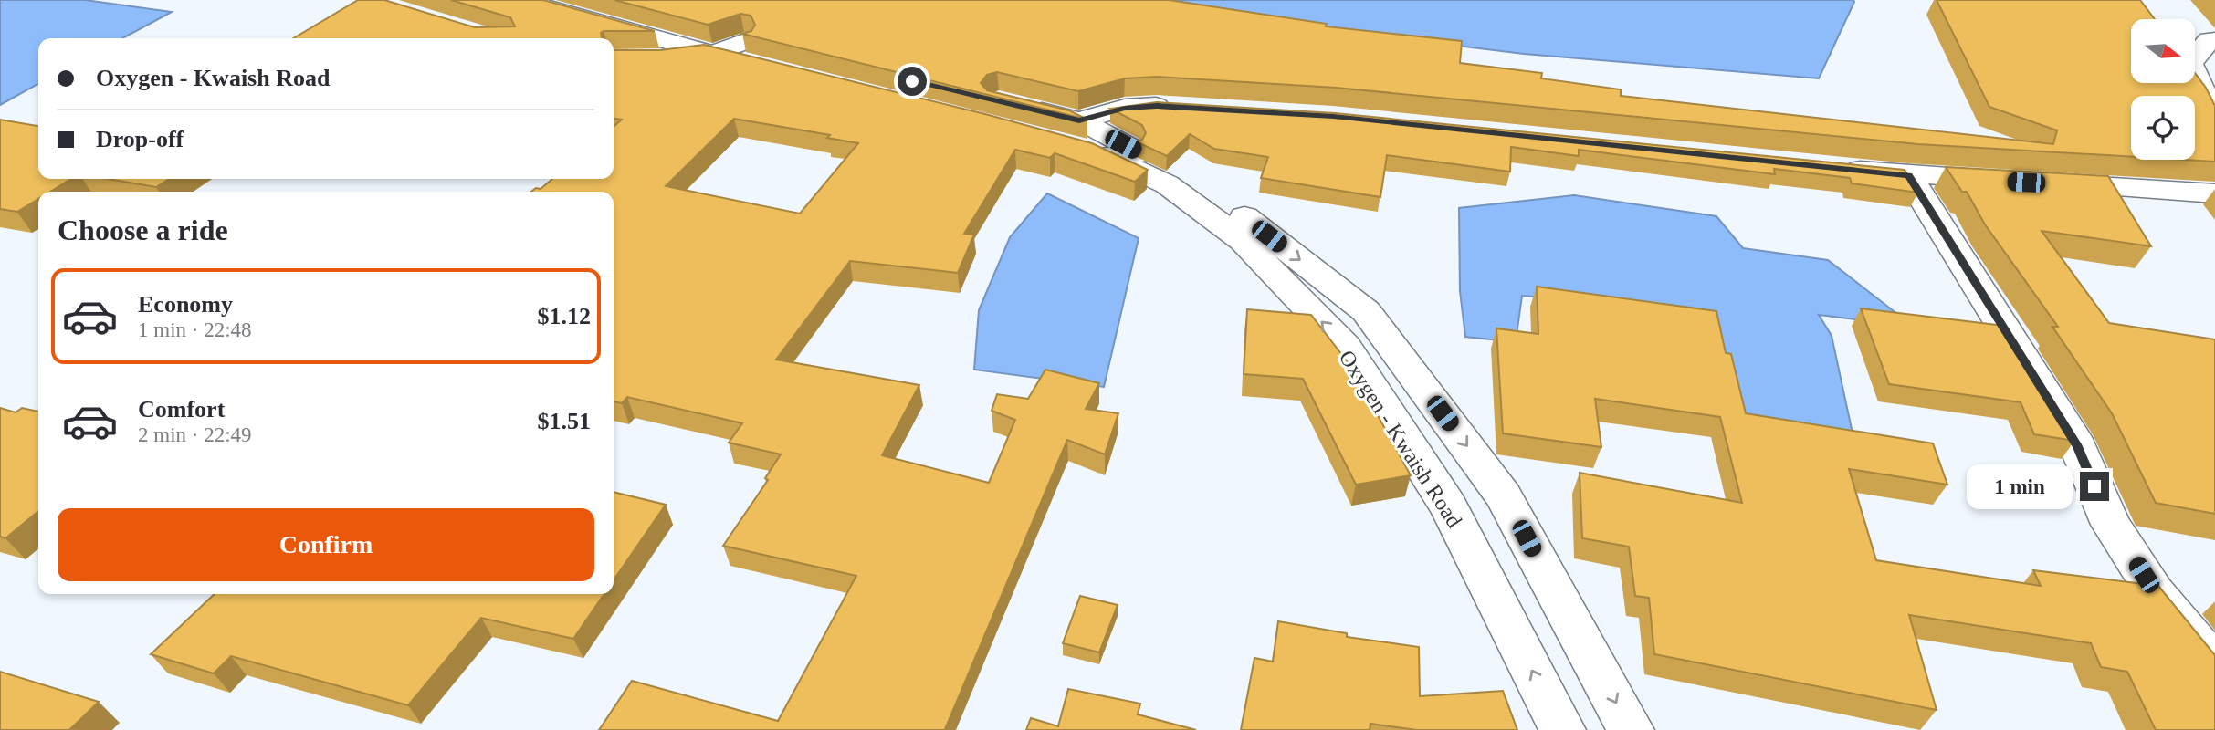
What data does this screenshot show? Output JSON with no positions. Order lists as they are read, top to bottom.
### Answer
{
  "streets": {
    "main road": ["Oxygen - Kwaish Road"]
  },
  "north": "right",
  "page": {
    "banner": ["Oxygen - Kwaish Road", "Drop-off"],
    "heading": "Choose a ride",
    "list": [
      {
        "name": "Economy",
        "note": "1 min · 22:48",
        "value": "$1.12"
      },
      {
        "name": "Comfort",
        "note": "2 min · 22:49",
        "value": "$1.51"
      }
    ],
    "bubble": "1 min",
    "buttons": "Confirm"
  }
}
